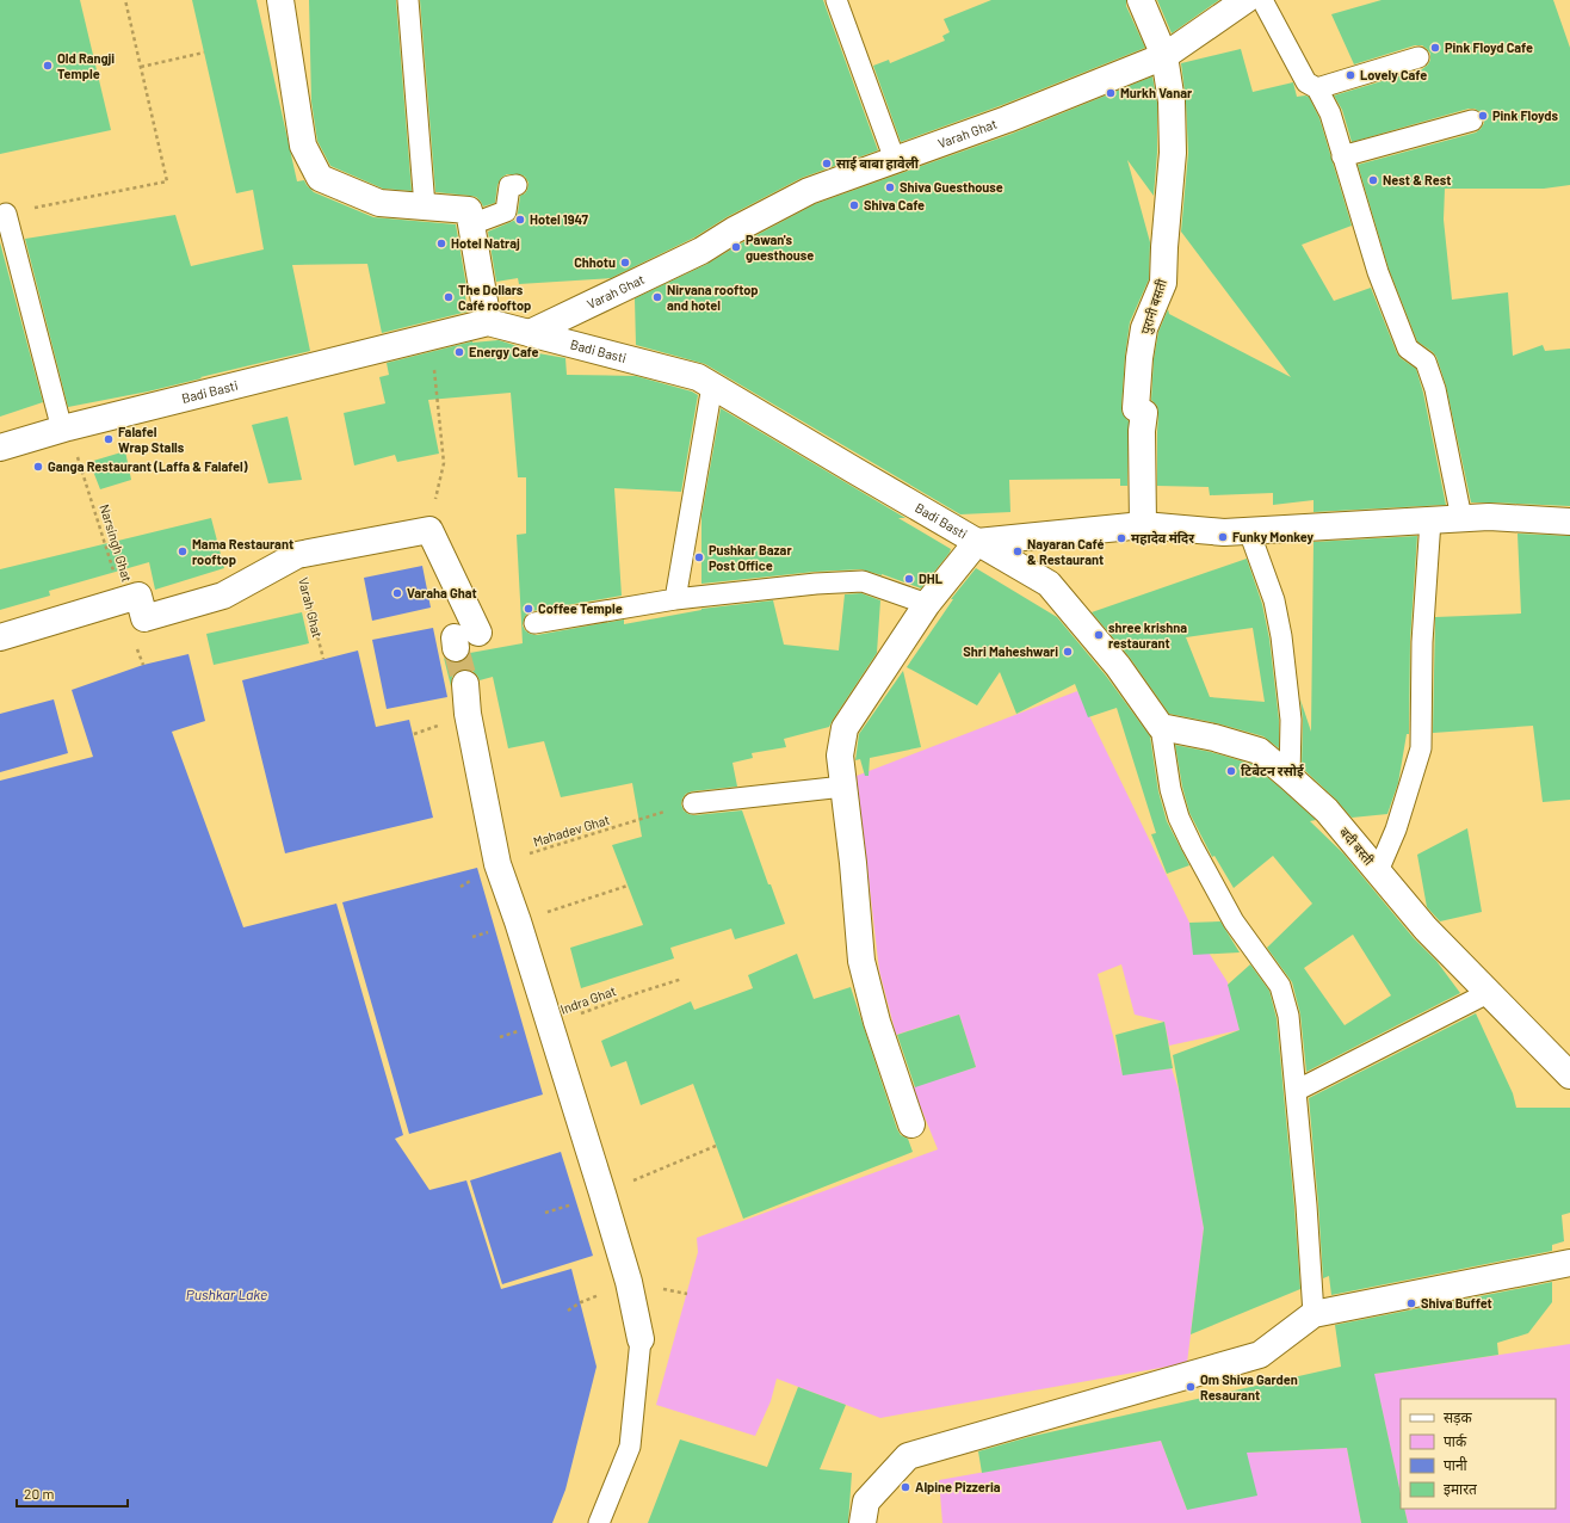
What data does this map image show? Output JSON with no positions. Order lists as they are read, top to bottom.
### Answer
{
  "streets": {
    "street": [
      "Varah Ghat",
      "पुरानी बसती",
      "Badi Basti",
      "बदी बस्ती"
    ],
    "path": ["Narsingh Ghat", "Mahadev Ghat", "Indra Ghat"]
  },
  "crossings": [
    ["Varah Ghat", "पुरानी बसती"],
    ["Varah Ghat", "Badi Basti"],
    ["Badi Basti", "Narsingh Ghat"],
    ["Badi Basti", "बदी बस्ती"]
  ],
  "water": ["Pushkar Lake"],
  "places": [
    "Pink Floyd Cafe",
    "Old Rangji Temple",
    "Lovely Cafe",
    "Murkh Vanar",
    "Pink Floyds",
    "साई बाबा हावेली",
    "Nest & Rest",
    "Shiva Guesthouse",
    "Shiva Cafe",
    "Hotel 1947",
    "Hotel Natraj",
    "Pawan's guesthouse",
    "Chhotu",
    "The Dollars Café rooftop",
    "Nirvana rooftop and hotel",
    "Energy Cafe",
    "Falafel Wrap Stalls",
    "Ganga Restaurant (Laffa & Falafel)",
    "Funky Monkey",
    "महादेव मंदिर",
    "Mama Restaurant rooftop",
    "Nayaran Café & Restaurant",
    "Pushkar Bazar Post Office",
    "DHL",
    "Varaha Ghat",
    "Coffee Temple",
    "shree krishna restaurant",
    "Shri Maheshwari",
    "टिबेटन रसोई",
    "Shiva Buffet",
    "Om Shiva Garden Resaurant",
    "Alpine Pizzeria"
  ],
  "legend": [
    "सड़क",
    "पार्क",
    "पानी",
    "इमारत"
  ],
  "scale_bar": "20 m"
}
